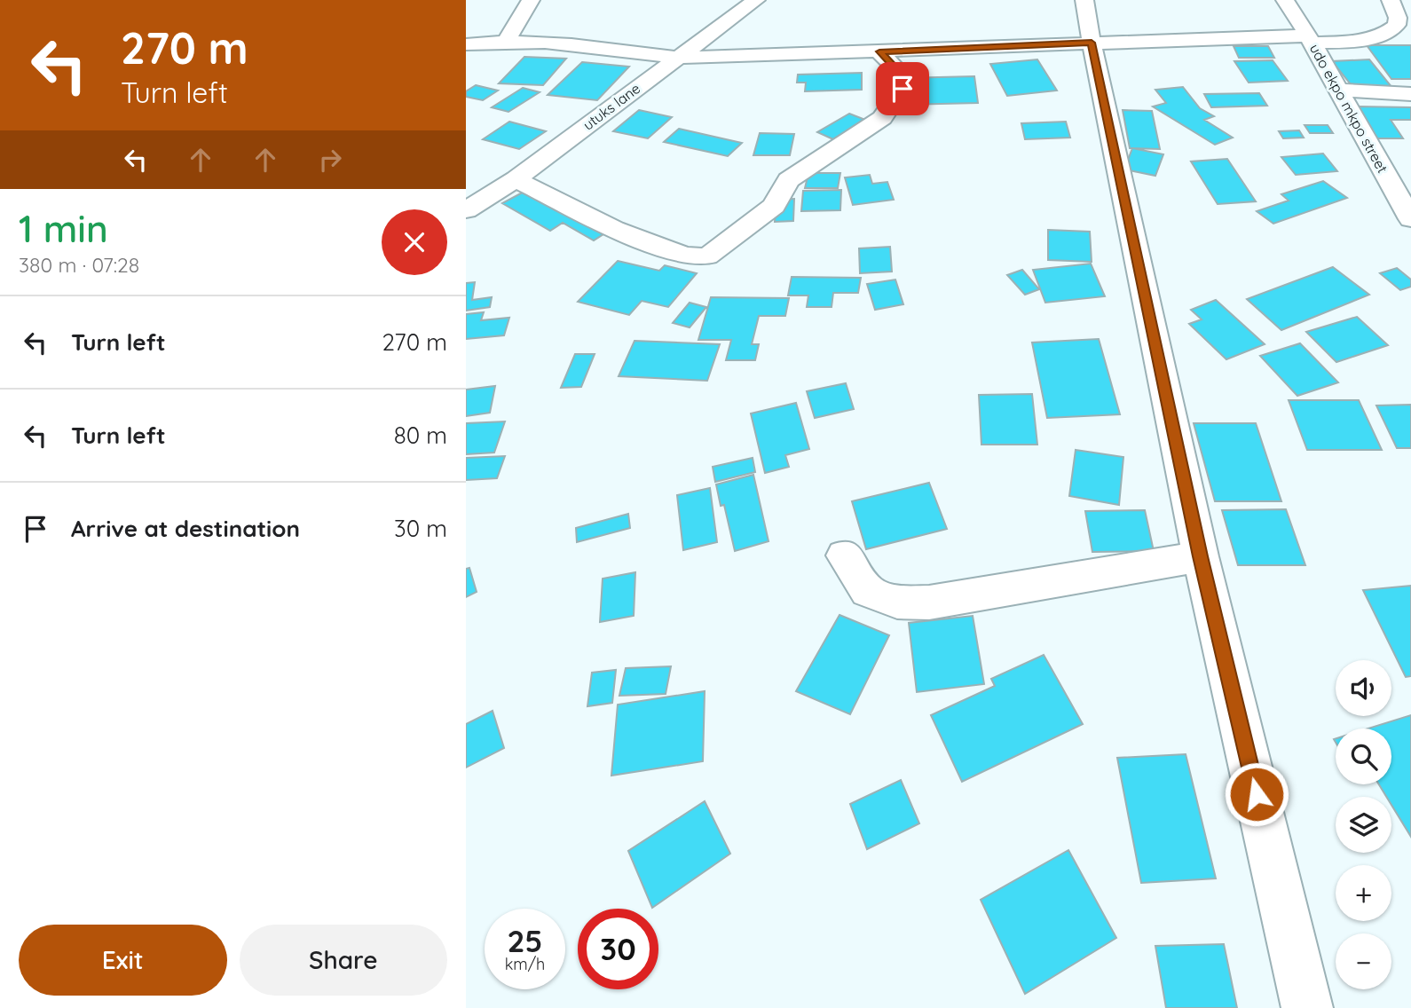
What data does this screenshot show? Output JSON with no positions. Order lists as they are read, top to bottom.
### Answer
{
  "streets": {
    "street": ["utuks lane", "udo ekpo mkpo street"]
  },
  "page": {
    "turn": ["270 m", "Turn left"],
    "heading": ["1 min", "380 m · 07:28"],
    "list": [
      {
        "name": "Turn left",
        "value": "270 m"
      },
      {
        "name": "Turn left",
        "value": "80 m"
      },
      {
        "name": "Arrive at destination",
        "value": "30 m"
      }
    ],
    "map_buttons": ["+", "−"],
    "speed": "25 km/h",
    "limit": "30",
    "buttons": ["Exit", "Share"]
  }
}
